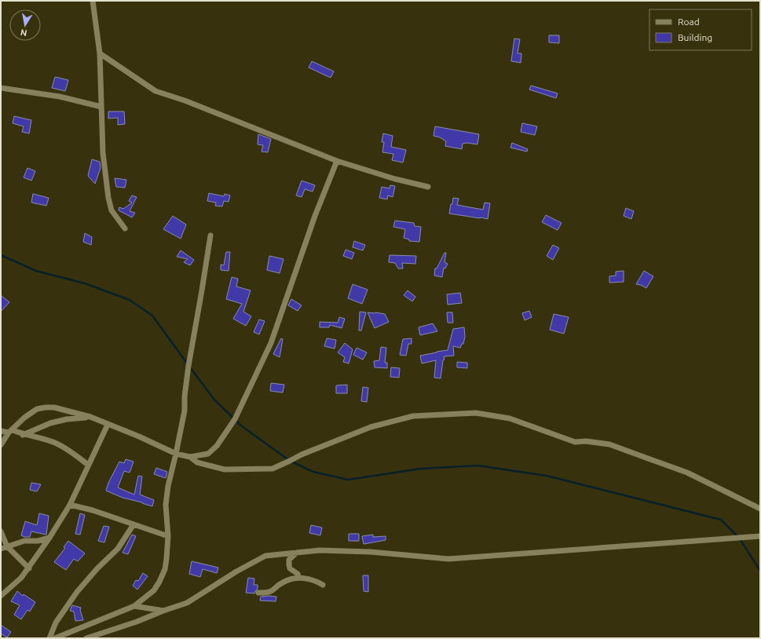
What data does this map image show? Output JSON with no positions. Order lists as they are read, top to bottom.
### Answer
{
  "legend": ["Road", "Building"],
  "north": "bottom"
}
